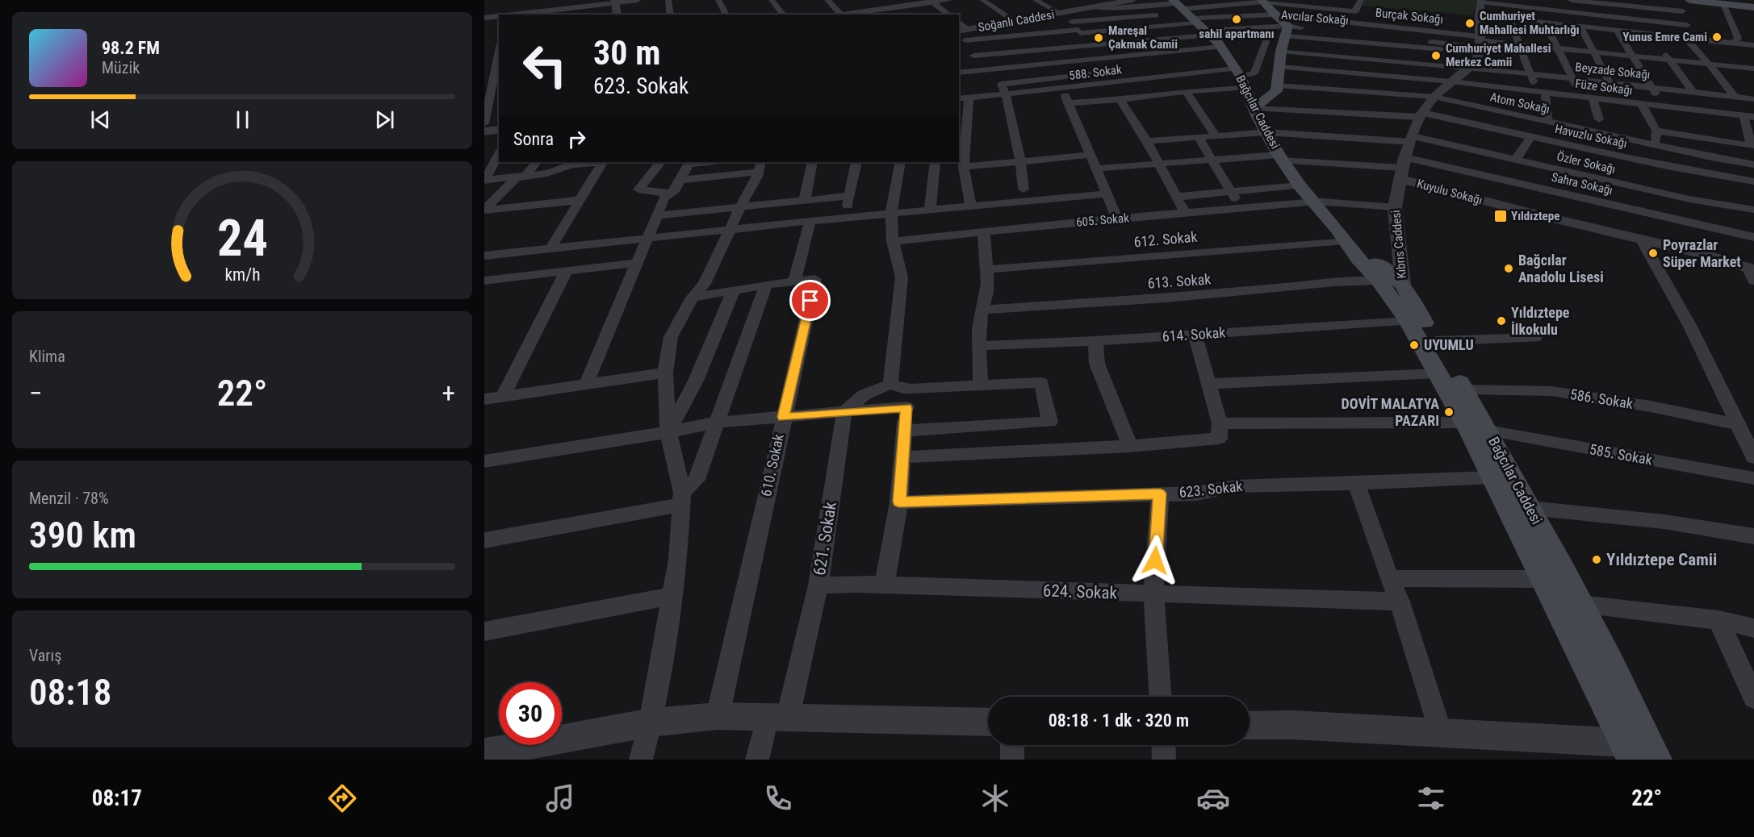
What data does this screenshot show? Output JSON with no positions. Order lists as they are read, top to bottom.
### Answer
{
  "streets": {
    "main road": ["Bağcılar Caddesi"],
    "street": [
      "Burçak Sokağı",
      "Avcılar Sokağı",
      "Soğanlı Caddesi",
      "Beyzade Sokağı",
      "588. Sokak",
      "Füze Sokağı",
      "Atom Sokağı",
      "Havuzlu Sokağı",
      "Özler Sokağı",
      "Sahra Sokağı",
      "Kuyulu Sokağı",
      "605. Sokak",
      "612. Sokak",
      "Kıbrıs Caddesi",
      "613. Sokak",
      "614. Sokak",
      "586. Sokak",
      "585. Sokak",
      "610. Sokak",
      "623. Sokak",
      "621. Sokak",
      "624. Sokak"
    ]
  },
  "crossings": [
    ["Burçak Sokağı", "Avcılar Sokağı"],
    ["Burçak Sokağı", "Bağcılar Caddesi"],
    ["Burçak Sokağı", "Kıbrıs Caddesi"],
    ["Avcılar Sokağı", "Bağcılar Caddesi"],
    ["Avcılar Sokağı", "Kıbrıs Caddesi"],
    ["Beyzade Sokağı", "Kıbrıs Caddesi"],
    ["588. Sokak", "Bağcılar Caddesi"],
    ["Füze Sokağı", "Kıbrıs Caddesi"],
    ["Atom Sokağı", "Kıbrıs Caddesi"],
    ["Bağcılar Caddesi", "Havuzlu Sokağı"],
    ["Bağcılar Caddesi", "Özler Sokağı"],
    ["Bağcılar Caddesi", "Sahra Sokağı"],
    ["Bağcılar Caddesi", "605. Sokak"],
    ["Bağcılar Caddesi", "612. Sokak"],
    ["Bağcılar Caddesi", "Kıbrıs Caddesi"],
    ["Bağcılar Caddesi", "613. Sokak"],
    ["Bağcılar Caddesi", "614. Sokak"],
    ["Bağcılar Caddesi", "586. Sokak"],
    ["Bağcılar Caddesi", "585. Sokak"],
    ["Bağcılar Caddesi", "623. Sokak"],
    ["Havuzlu Sokağı", "Kıbrıs Caddesi"],
    ["Özler Sokağı", "Kıbrıs Caddesi"],
    ["Sahra Sokağı", "Kuyulu Sokağı"],
    ["Sahra Sokağı", "Kıbrıs Caddesi"],
    ["Kuyulu Sokağı", "Kıbrıs Caddesi"],
    ["605. Sokak", "Kıbrıs Caddesi"],
    ["Kıbrıs Caddesi", "613. Sokak"],
    ["621. Sokak", "624. Sokak"]
  ],
  "places": {
    "other": [
      "sahil apartmanı",
      "Cumhuriyet Mahallesi Muhtarlığı",
      "Yunus Emre Cami",
      "Mareşal Çakmak Camii",
      "Cumhuriyet Mahallesi Merkez Camii",
      "Poyrazlar Süper Market",
      "Bağcılar Anadolu Lisesi",
      "Yıldıztepe İlkokulu",
      "UYUMLU",
      "DOVİT MALATYA PAZARI",
      "Yıldıztepe Camii"
    ],
    "transit": ["Yıldıztepe"]
  },
  "page": {
    "turn": ["30 m", "623. Sokak"],
    "song": ["98.2 FM", "Müzik"],
    "then": "Sonra",
    "tile": [
      "Klima",
      ["Menzil · 78%", "390 km"],
      ["Varış", "08:18"]
    ],
    "heat": ["−", "22°", "+"],
    "limit": "30",
    "trip": "08:18 · 1 dk · 320 m",
    "tabs": ["08:17", "22°"],
    "gauge": ["24", "km/h"]
  }
}
